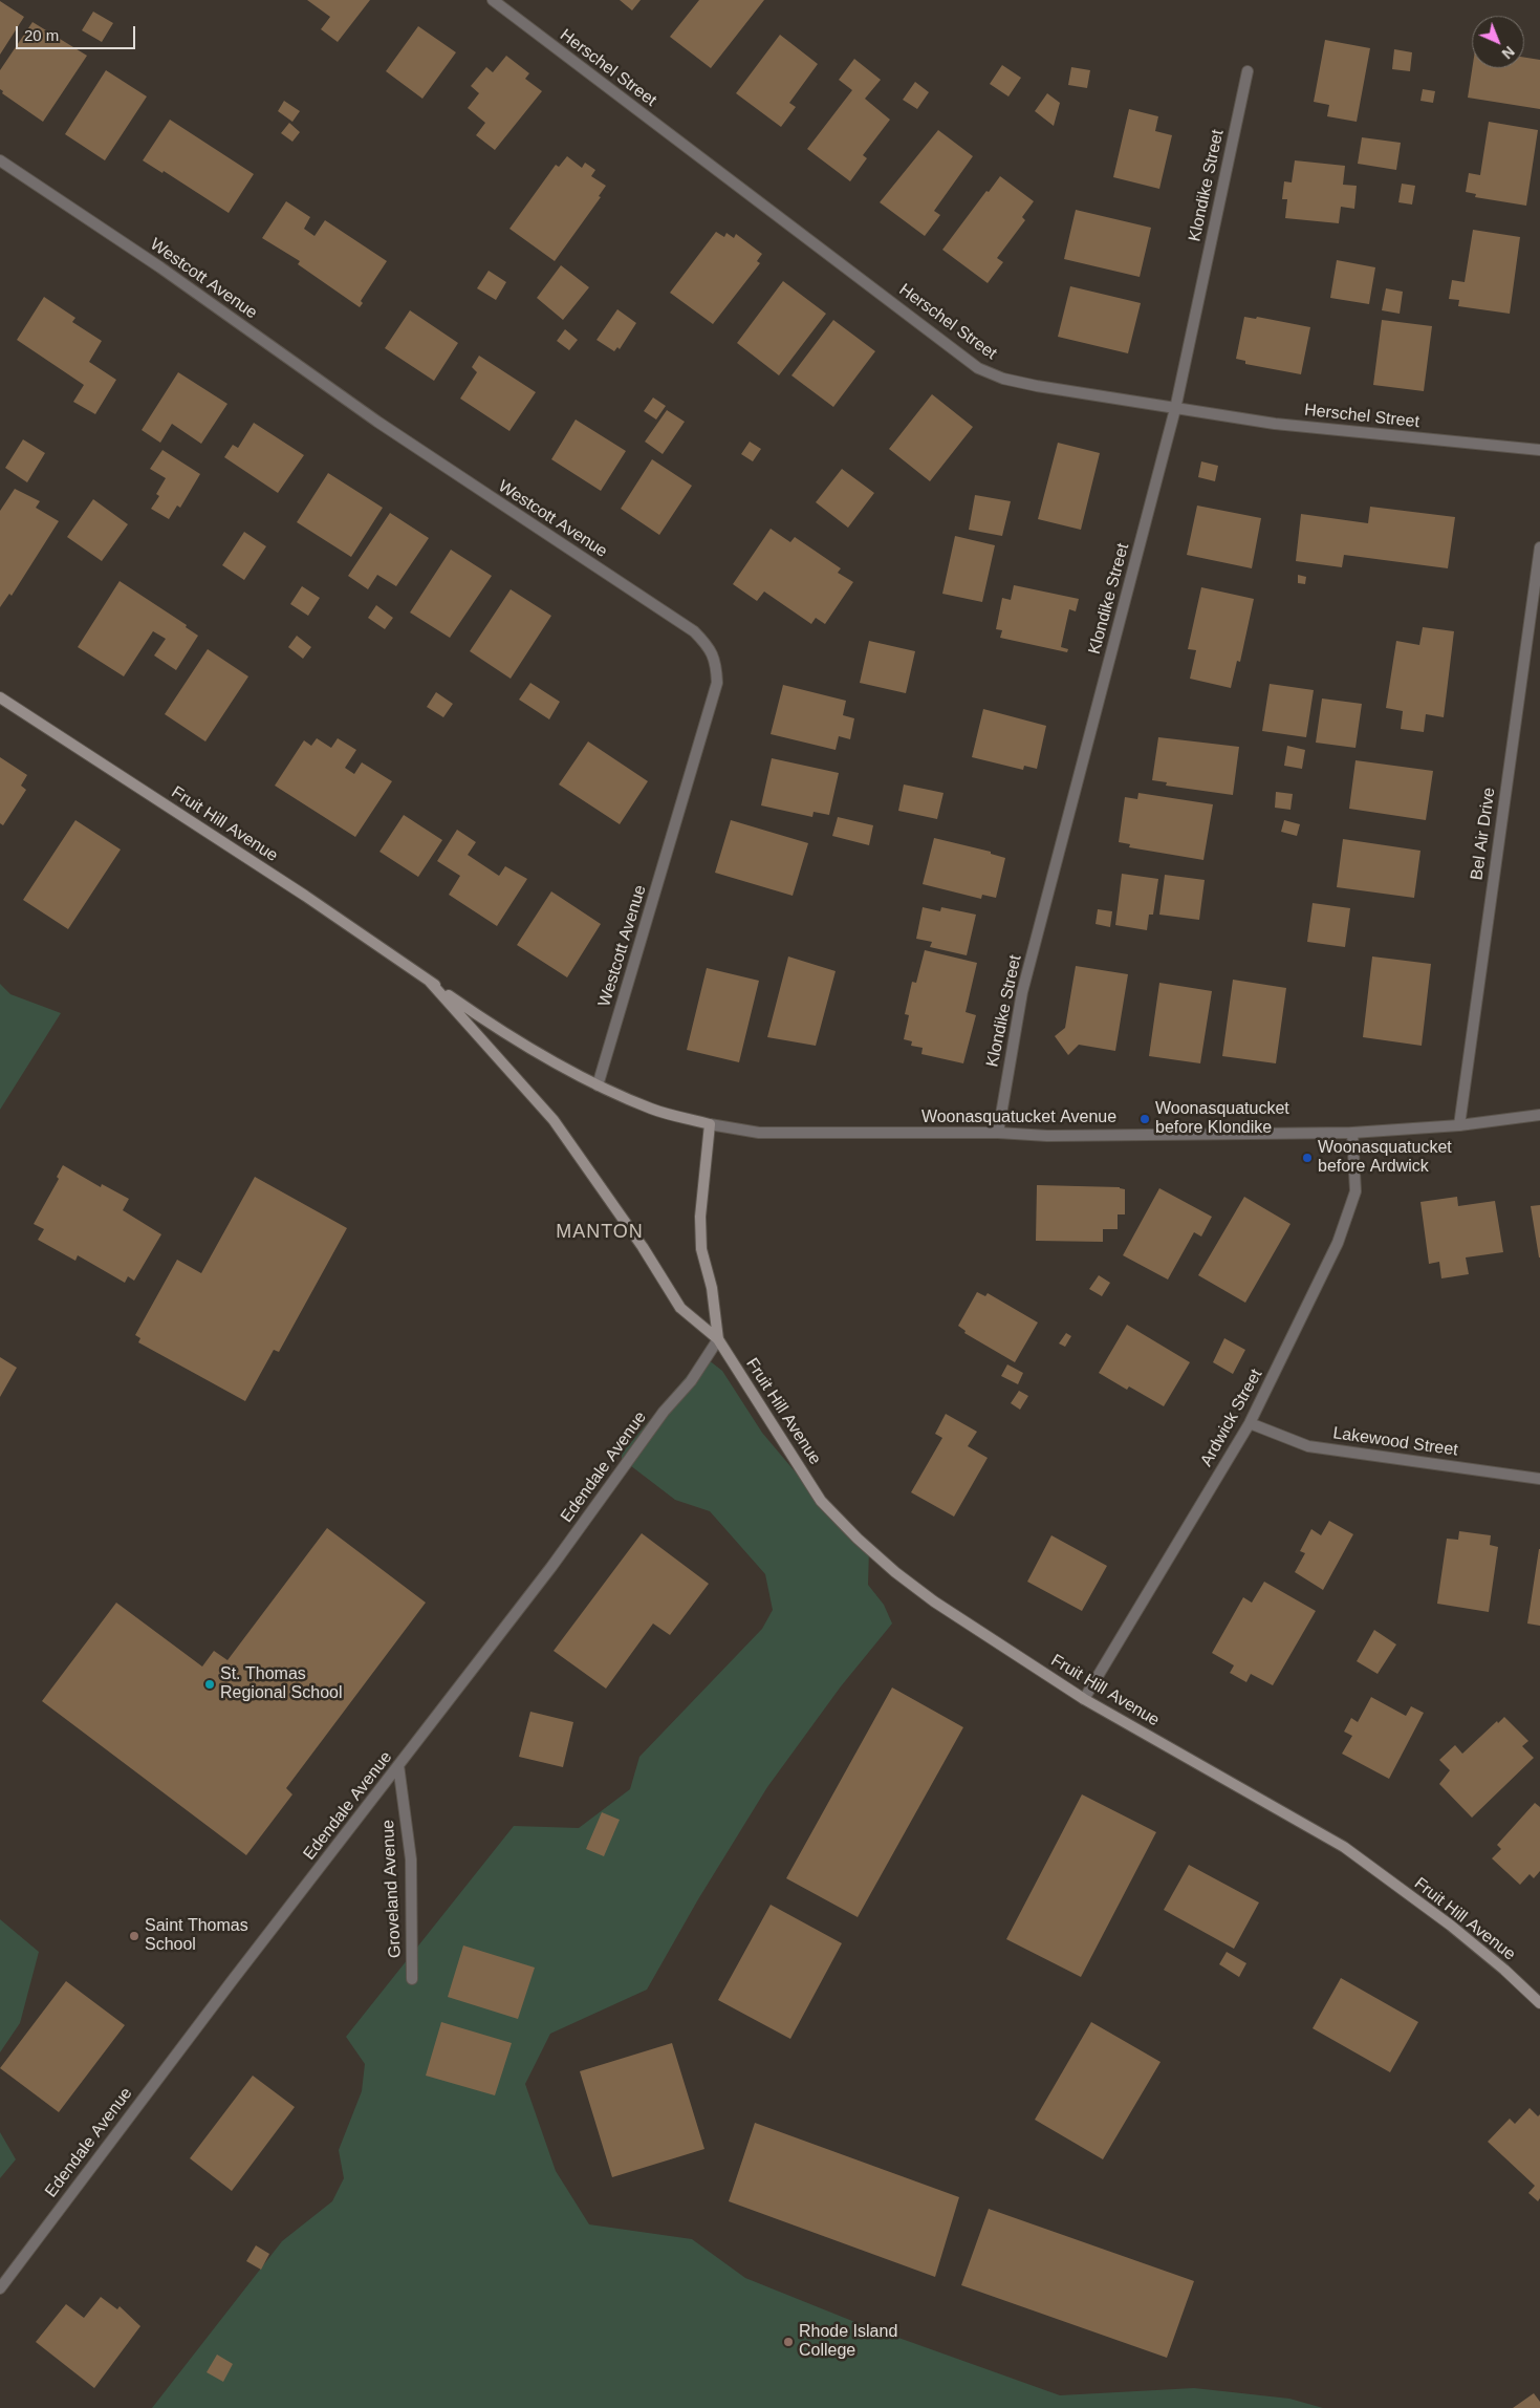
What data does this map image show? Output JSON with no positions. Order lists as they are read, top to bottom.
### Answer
{
  "streets": {
    "main road": ["Fruit Hill Avenue", "Woonasquatucket Avenue"],
    "street": [
      "Herschel Street",
      "Klondike Street",
      "Westcott Avenue",
      "Bel Air Drive",
      "Ardwick Street",
      "Lakewood Street",
      "Edendale Avenue",
      "Groveland Avenue"
    ]
  },
  "crossings": [
    ["Herschel Street", "Klondike Street"],
    ["Klondike Street", "Woonasquatucket Avenue"],
    ["Westcott Avenue", "Fruit Hill Avenue"],
    ["Westcott Avenue", "Woonasquatucket Avenue"],
    ["Fruit Hill Avenue", "Woonasquatucket Avenue"],
    ["Fruit Hill Avenue", "Ardwick Street"],
    ["Fruit Hill Avenue", "Edendale Avenue"],
    ["Bel Air Drive", "Woonasquatucket Avenue"],
    ["Woonasquatucket Avenue", "Ardwick Street"],
    ["Ardwick Street", "Lakewood Street"],
    ["Edendale Avenue", "Groveland Avenue"]
  ],
  "districts": ["MANTON"],
  "places": [
    "Woonasquatucket before Klondike",
    "Woonasquatucket before Ardwick",
    "St. Thomas Regional School",
    "Saint Thomas School",
    "Rhode Island College"
  ],
  "scale_bar": "20 m",
  "north": "bottom right"
}
